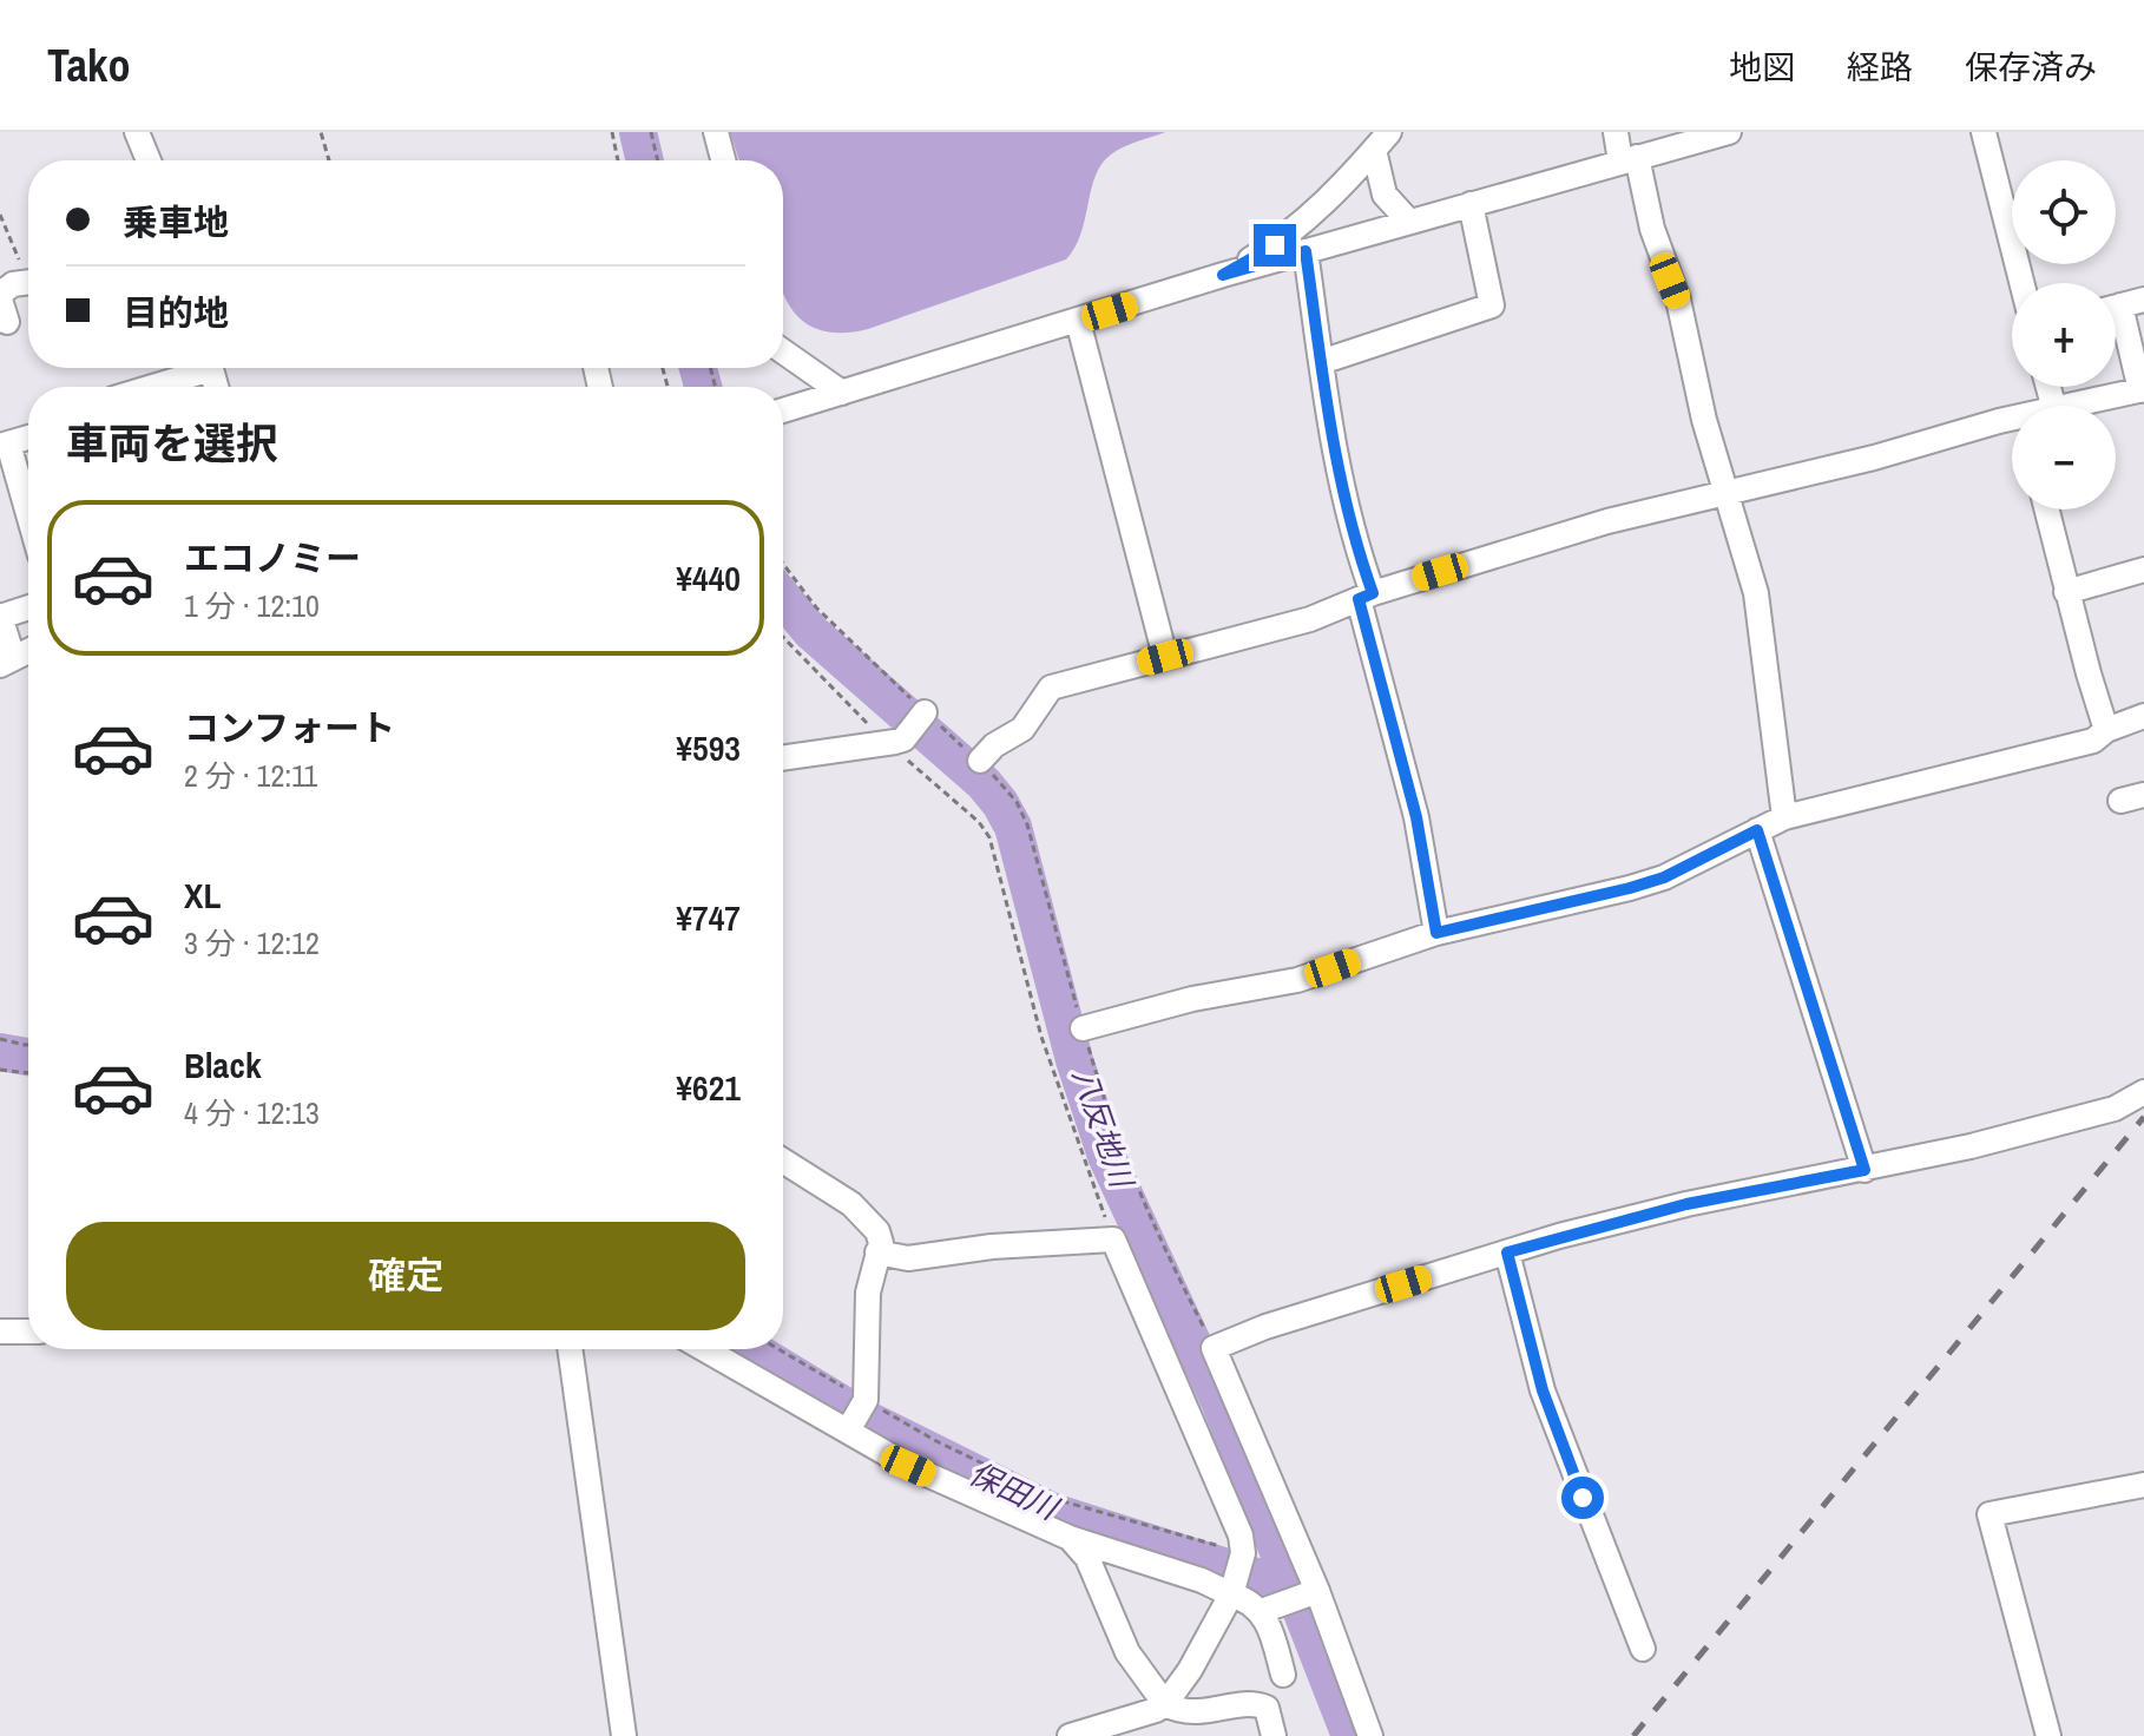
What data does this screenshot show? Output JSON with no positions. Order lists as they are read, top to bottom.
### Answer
{
  "water": ["八反地川", "保田川"],
  "page": {
    "header": "Tako",
    "nav": ["地図", "経路", "保存済み"],
    "map_buttons": ["+", "−"],
    "banner": ["乗車地", "目的地"],
    "heading": "車両を選択",
    "list": [
      {
        "name": "エコノミー",
        "note": "1 分 · 12:10",
        "value": "¥440"
      },
      {
        "name": "コンフォート",
        "note": "2 分 · 12:11",
        "value": "¥593"
      },
      {
        "name": "XL",
        "note": "3 分 · 12:12",
        "value": "¥747"
      },
      {
        "name": "Black",
        "note": "4 分 · 12:13",
        "value": "¥621"
      }
    ],
    "buttons": "確定"
  }
}
